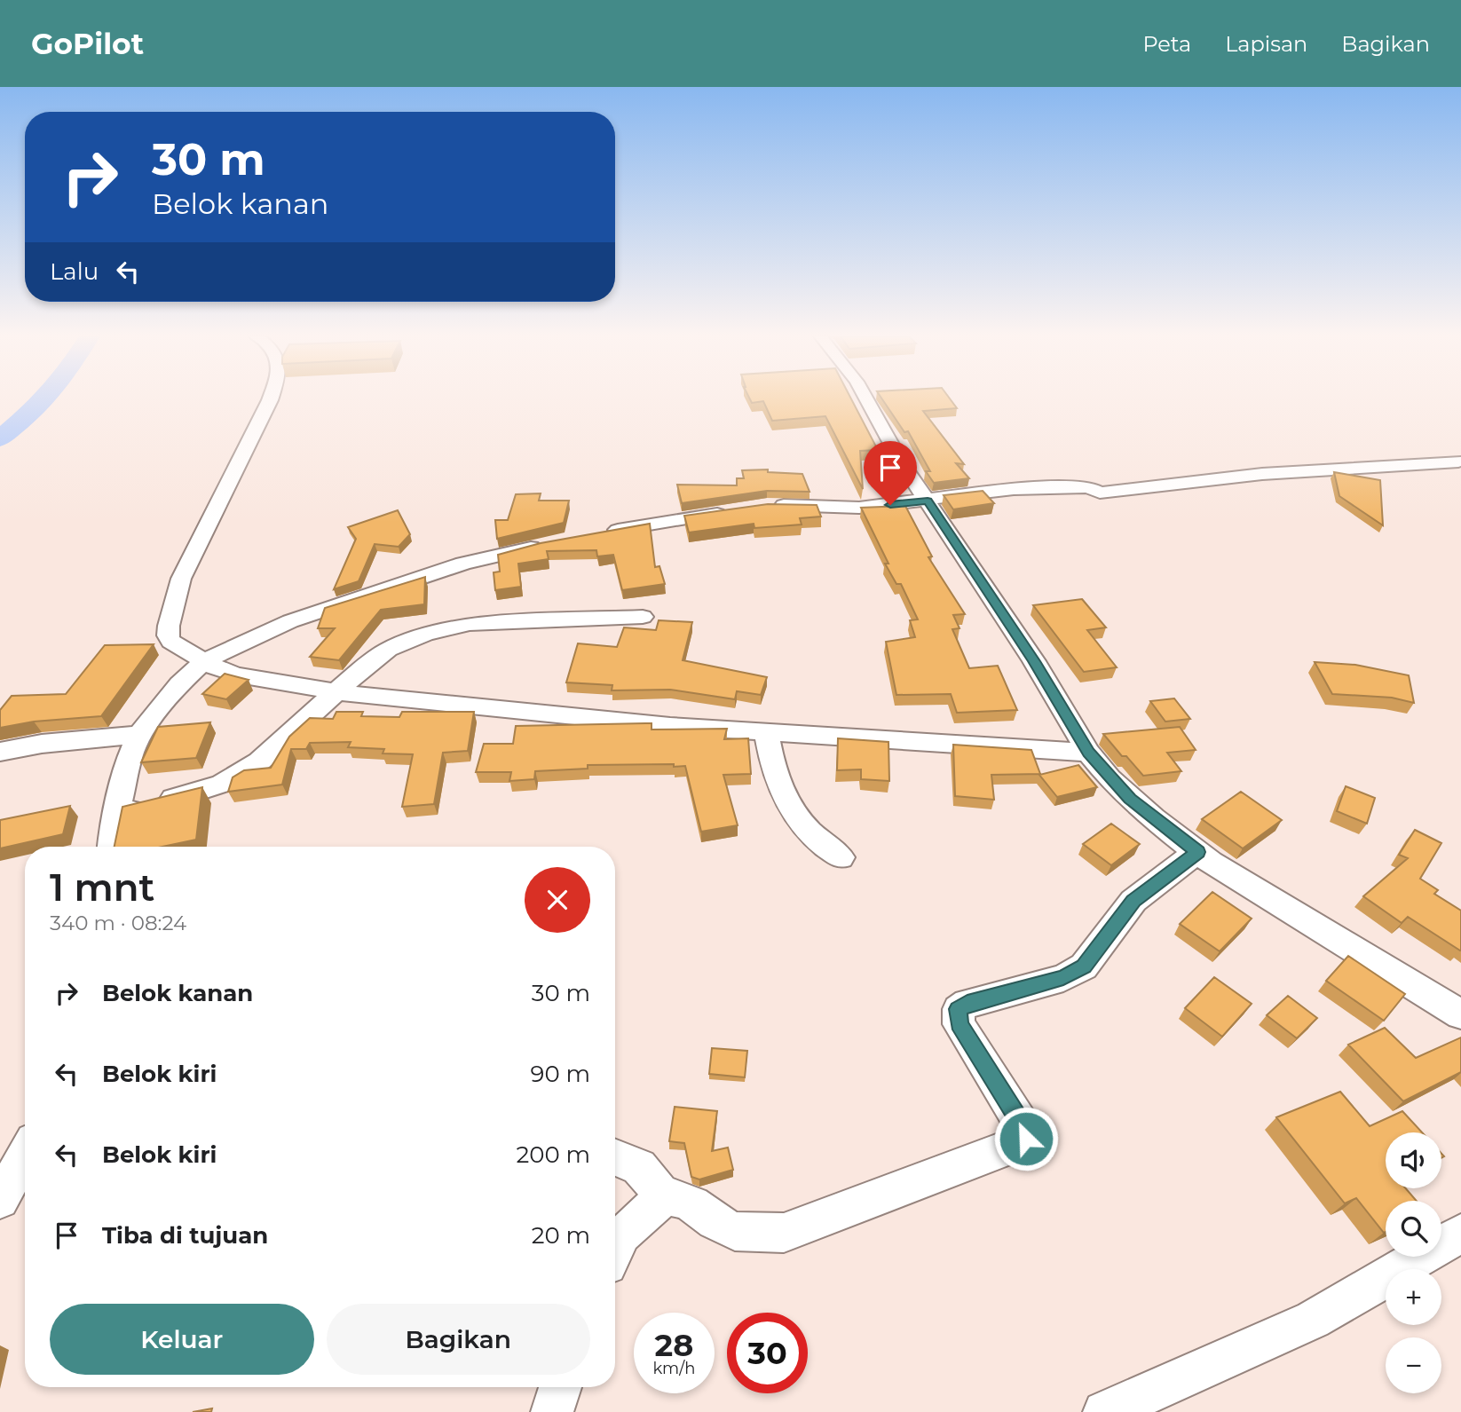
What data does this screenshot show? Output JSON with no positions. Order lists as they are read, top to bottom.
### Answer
{
  "page": {
    "header": "GoPilot",
    "nav": ["Peta", "Lapisan", "Bagikan"],
    "turn": ["30 m", "Belok kanan"],
    "then": "Lalu",
    "heading": ["1 mnt", "340 m · 08:24"],
    "list": [
      {
        "name": "Belok kanan",
        "value": "30 m"
      },
      {
        "name": "Belok kiri",
        "value": "90 m"
      },
      {
        "name": "Belok kiri",
        "value": "200 m"
      },
      {
        "name": "Tiba di tujuan",
        "value": "20 m"
      }
    ],
    "map_buttons": ["+", "−"],
    "buttons": ["Keluar", "Bagikan"],
    "speed": "28 km/h",
    "limit": "30"
  }
}
